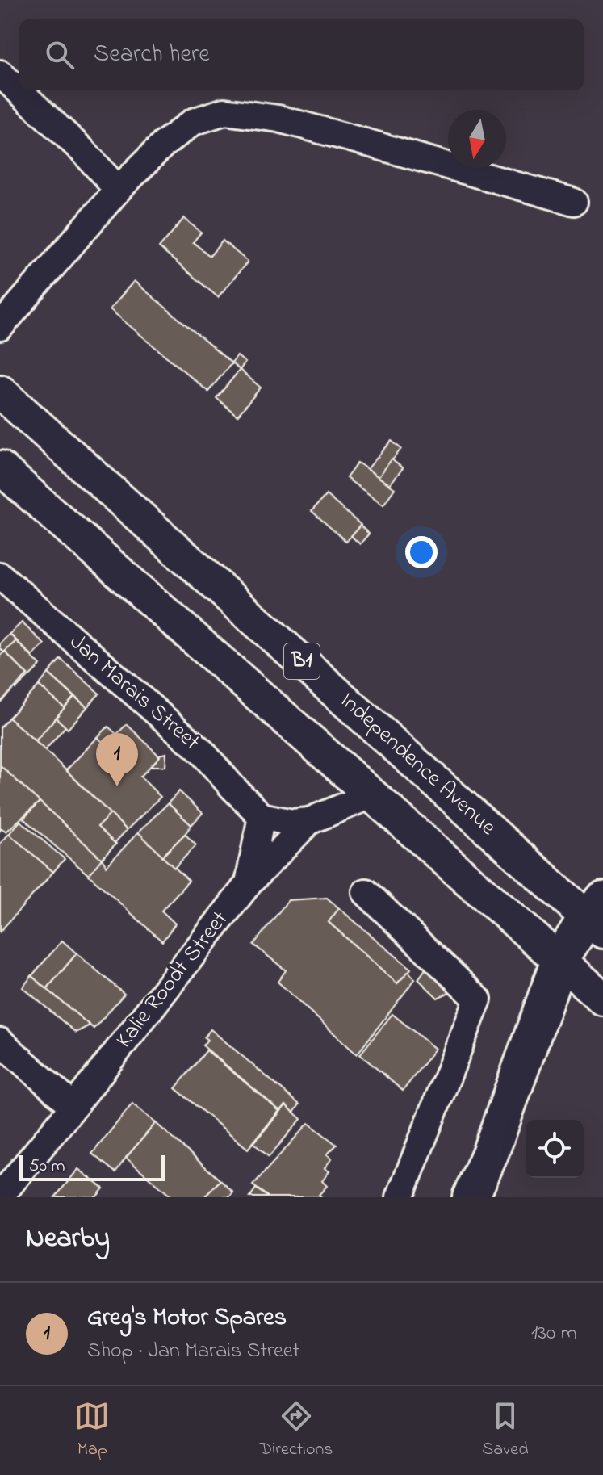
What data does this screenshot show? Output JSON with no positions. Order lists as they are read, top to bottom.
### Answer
{
  "streets": {
    "main road": ["B1", "Independence Avenue"],
    "street": ["Jan Marais Street", "Kalie Roodt Street"]
  },
  "crossings": [
    ["B1", "Kalie Roodt Street"]
  ],
  "scale_bar": "50 m",
  "north": "bottom",
  "page": {
    "search": "Search here",
    "pins": "1",
    "scale": "50 m",
    "heading": "Nearby",
    "list": [
      {
        "mark": "1",
        "name": "Greg's Motor Spares",
        "note": "Shop · Jan Marais Street",
        "value": "130 m"
      }
    ],
    "nav": ["Map", "Directions", "Saved"]
  }
}
